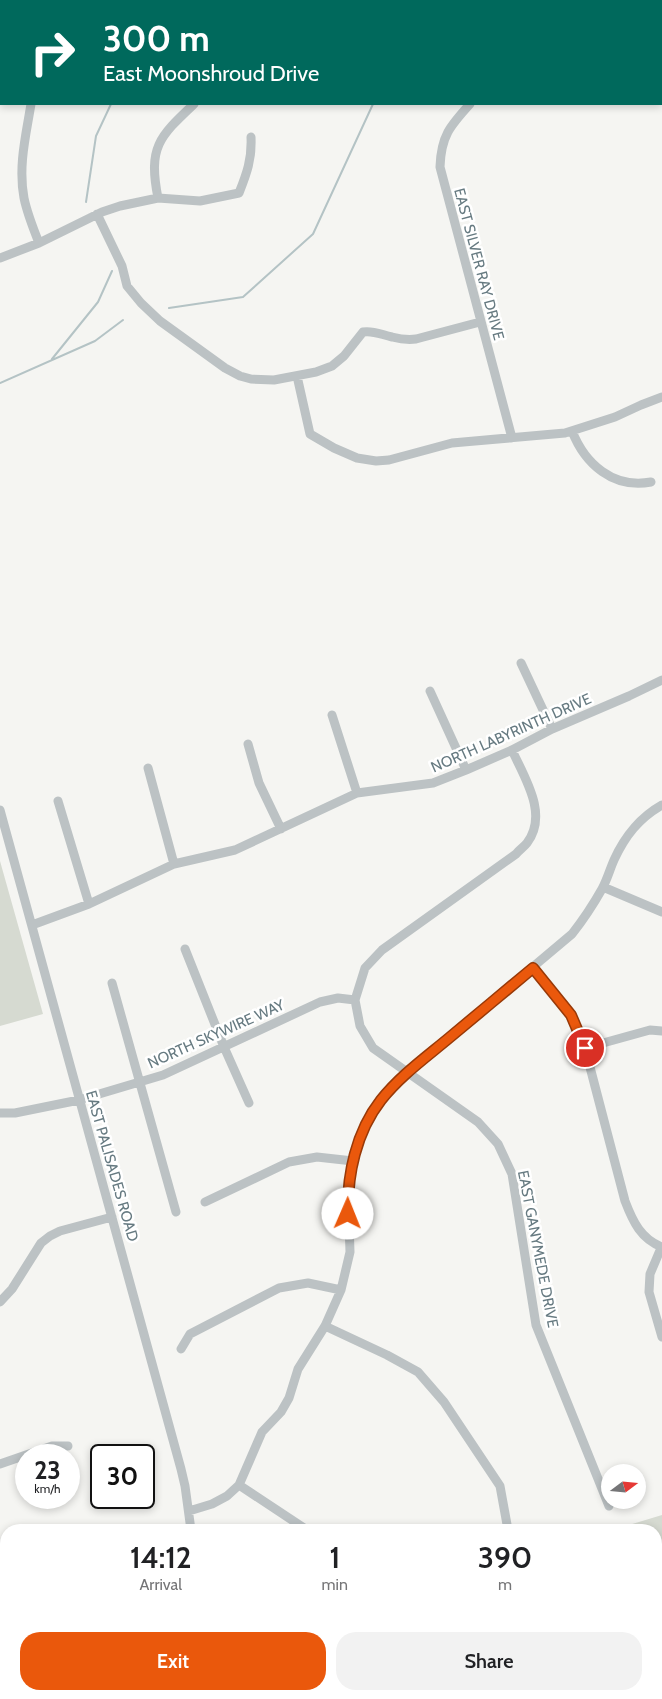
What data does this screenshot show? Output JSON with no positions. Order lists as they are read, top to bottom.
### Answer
{
  "streets": {
    "street": [
      "EAST SILVER RAY DRIVE",
      "NORTH LABYRINTH DRIVE",
      "NORTH SKYWIRE WAY",
      "EAST PALISADES ROAD",
      "EAST GANYMEDE DRIVE"
    ]
  },
  "crossings": [
    ["NORTH LABYRINTH DRIVE", "EAST PALISADES ROAD"],
    ["NORTH LABYRINTH DRIVE", "EAST GANYMEDE DRIVE"],
    ["NORTH SKYWIRE WAY", "EAST PALISADES ROAD"],
    ["NORTH SKYWIRE WAY", "EAST GANYMEDE DRIVE"]
  ],
  "north": "right",
  "page": {
    "turn": ["300 m", "East Moonshroud Drive"],
    "speed": "23 km/h",
    "limit": "30",
    "eta": [
      "14:12",
      "Arrival",
      "1",
      "min",
      "390",
      "m"
    ],
    "buttons": ["Exit", "Share"]
  }
}
